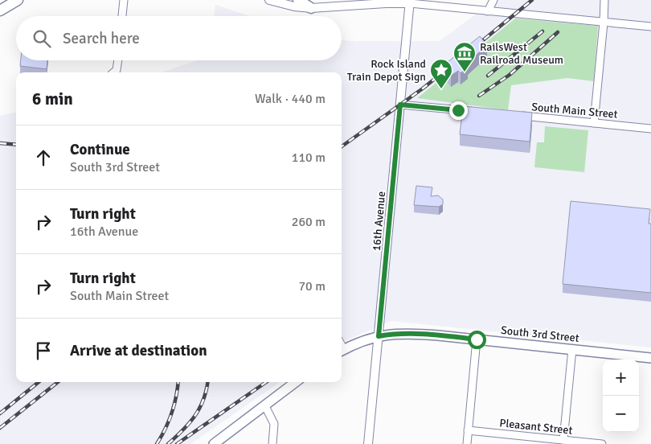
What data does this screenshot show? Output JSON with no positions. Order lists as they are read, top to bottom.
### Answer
{
  "streets": {
    "main road": ["South 3rd Street"],
    "street": ["South Main Street", "16th Avenue", "Pleasant Street"]
  },
  "crossings": [
    ["16th Avenue", "South 3rd Street"]
  ],
  "places": {
    "museum": ["RailsWest Railroad Museum"],
    "place": ["Rock Island Train Depot Sign"]
  },
  "page": {
    "search": "Search here",
    "heading": ["6 min", "Walk · 440 m"],
    "list": [
      ["Continue", "South 3rd Street", "110 m"],
      ["Turn right", "16th Avenue", "260 m"],
      ["Turn right", "South Main Street", "70 m"],
      "Arrive at destination"
    ],
    "map_buttons": ["+", "−"]
  }
}
